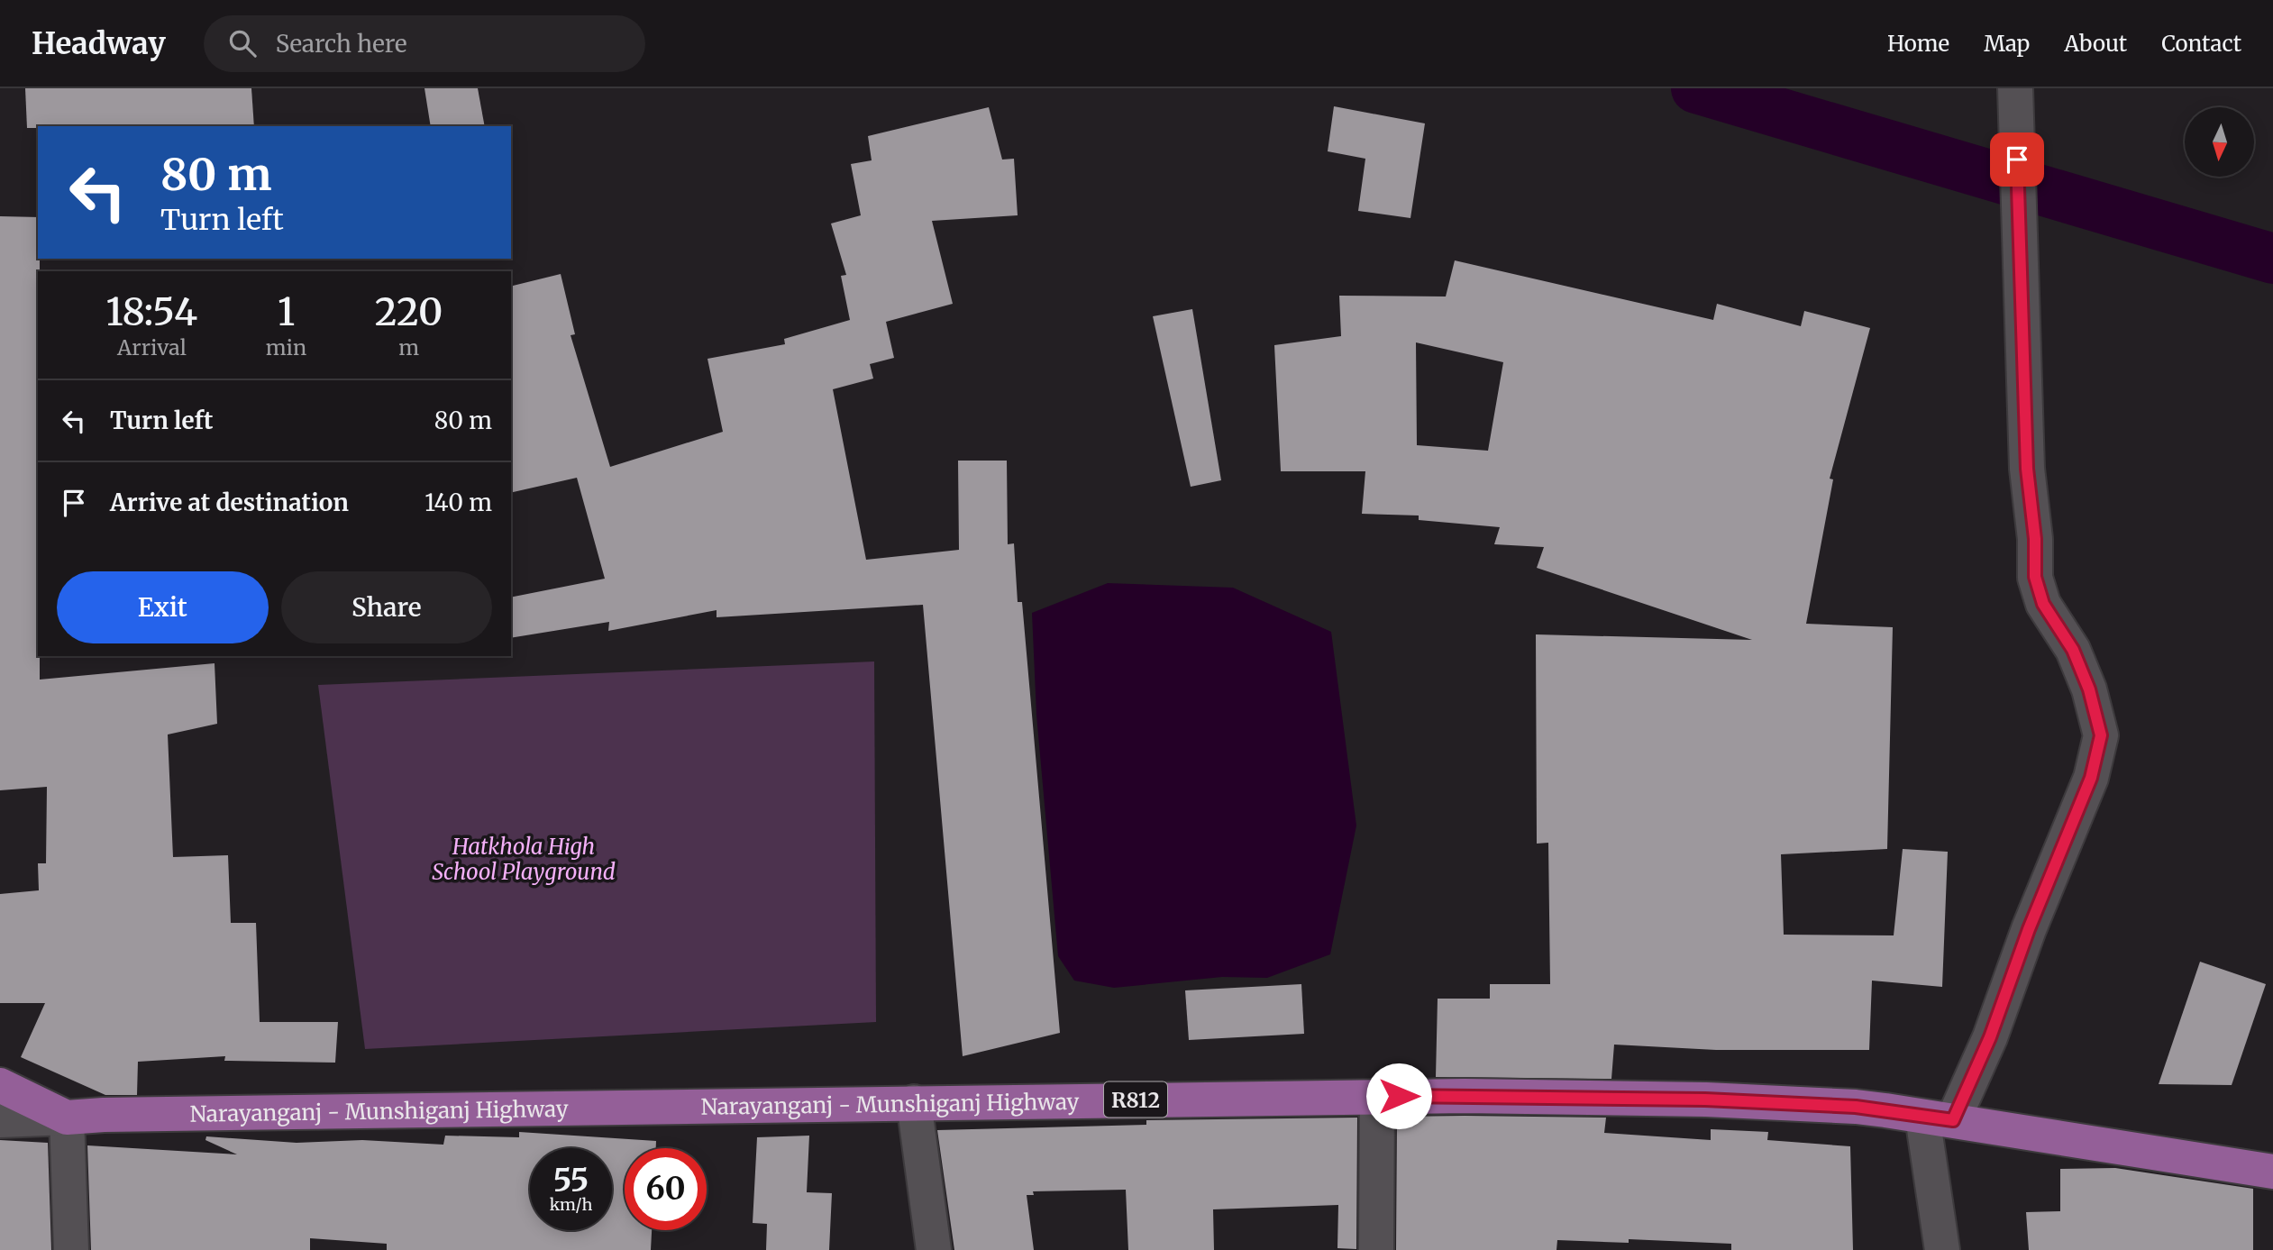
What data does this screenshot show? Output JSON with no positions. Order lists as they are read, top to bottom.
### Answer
{
  "streets": {
    "main road": ["R812", "Narayanganj - Munshiganj Highway"]
  },
  "parks": ["Hatkhola High School Playground"],
  "north": "bottom",
  "page": {
    "header": "Headway",
    "search": "Search here",
    "nav": [
      "Home",
      "Map",
      "About",
      "Contact"
    ],
    "turn": ["80 m", "Turn left"],
    "eta": [
      "18:54",
      "Arrival",
      "1",
      "min",
      "220",
      "m"
    ],
    "list": [
      {
        "name": "Turn left",
        "value": "80 m"
      },
      {
        "name": "Arrive at destination",
        "value": "140 m"
      }
    ],
    "buttons": ["Exit", "Share"],
    "speed": "55 km/h",
    "limit": "60"
  }
}
